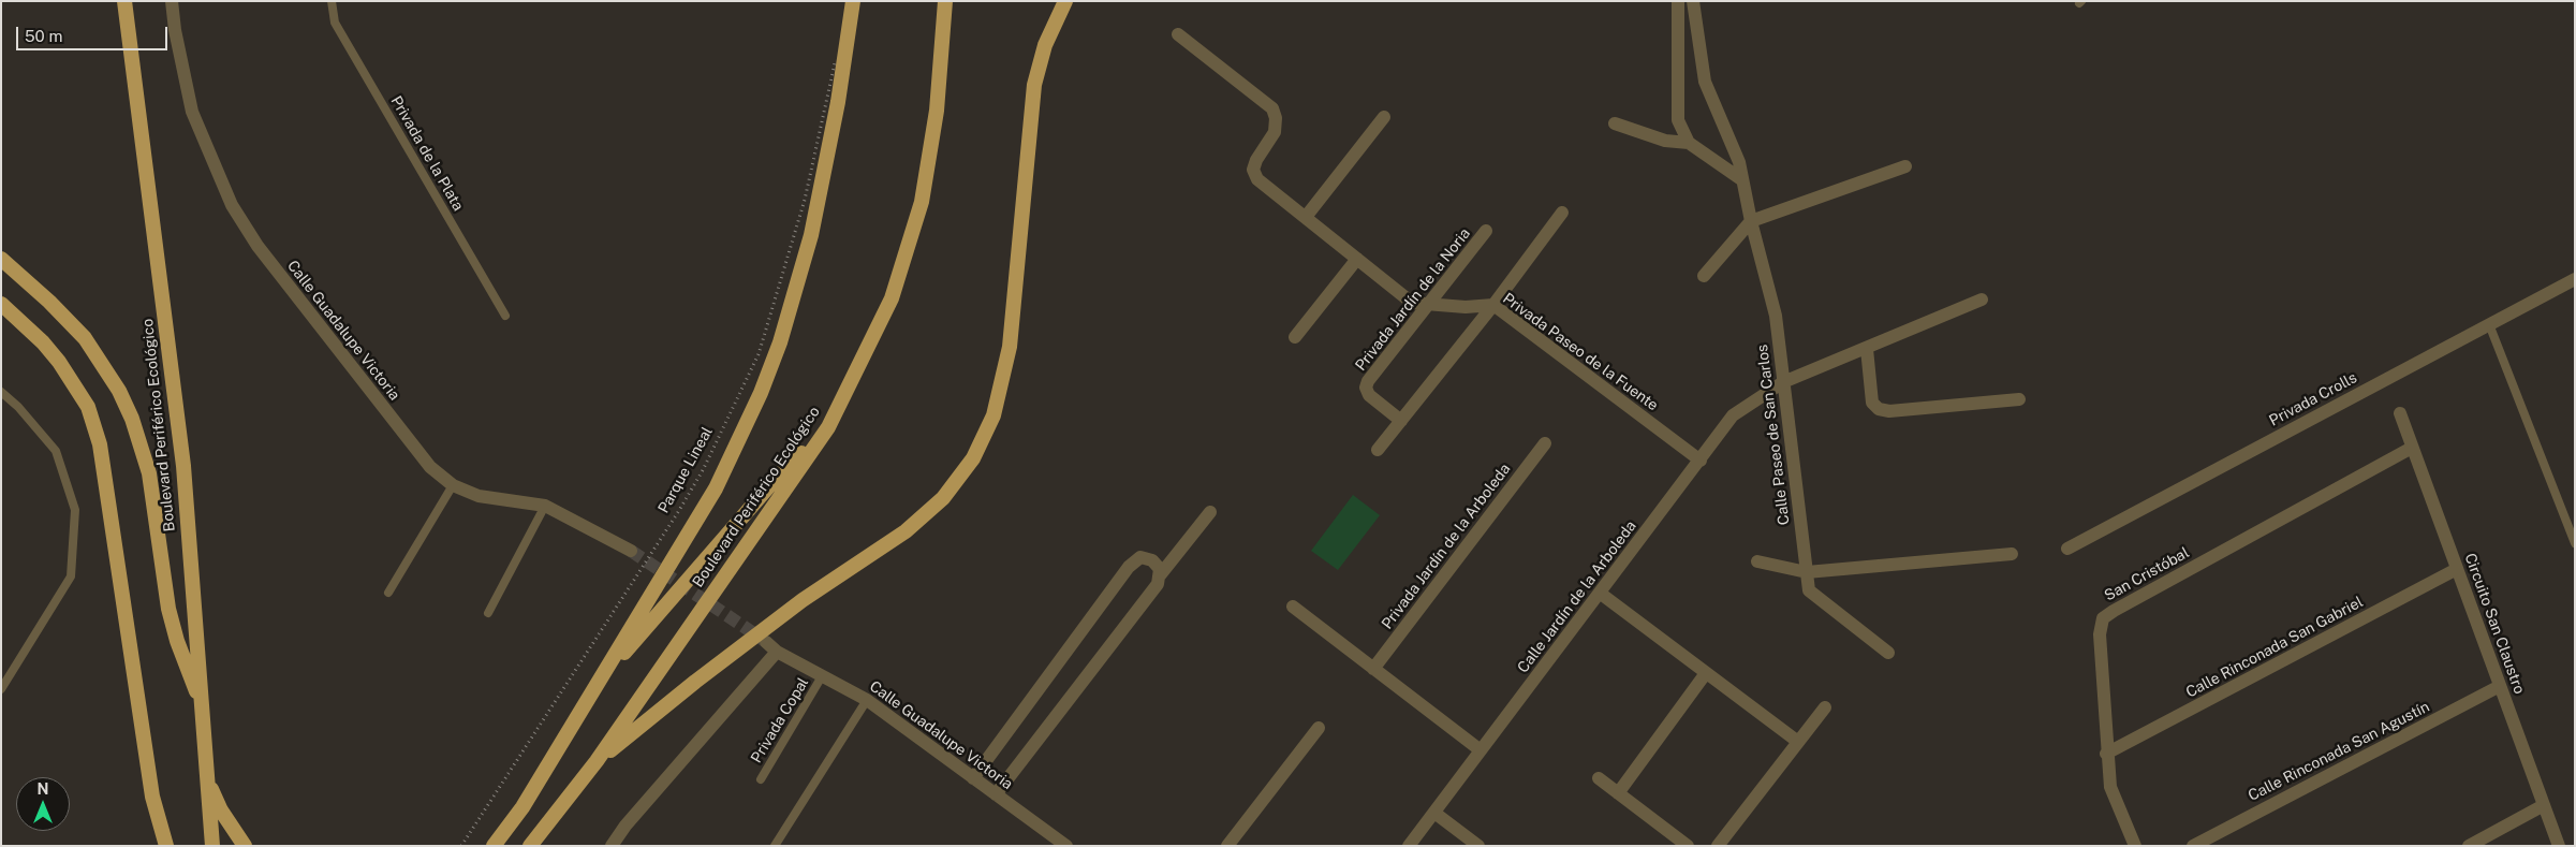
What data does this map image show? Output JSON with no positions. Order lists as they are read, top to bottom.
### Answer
{
  "streets": {
    "highway": ["Boulevard Periférico Ecológico"],
    "street": [
      "Privada Jardín de la Noria",
      "Calle Guadalupe Victoria",
      "Privada Paseo de la Fuente",
      "Privada Crolls",
      "Calle Paseo de San Carlos",
      "Privada Jardín de la Arboleda",
      "San Cristóbal",
      "Calle Jardín de la Arboleda",
      "Circuito San Claustro",
      "Calle Rinconada San Gabriel",
      "Calle Rinconada San Agustín"
    ],
    "lane": ["Privada de la Plata", "Privada Copal"],
    "path": ["Parque Lineal"]
  },
  "crossings": [
    ["Privada Jardín de la Noria", "Privada Paseo de la Fuente"],
    ["Calle Guadalupe Victoria", "Privada Copal"],
    ["Privada Paseo de la Fuente", "Calle Jardín de la Arboleda"],
    ["Calle Paseo de San Carlos", "Calle Jardín de la Arboleda"],
    ["San Cristóbal", "Circuito San Claustro"],
    ["San Cristóbal", "Calle Rinconada San Gabriel"],
    ["Circuito San Claustro", "Calle Rinconada San Gabriel"],
    ["Circuito San Claustro", "Calle Rinconada San Agustín"]
  ],
  "scale_bar": "50 m",
  "north": "top"
}
